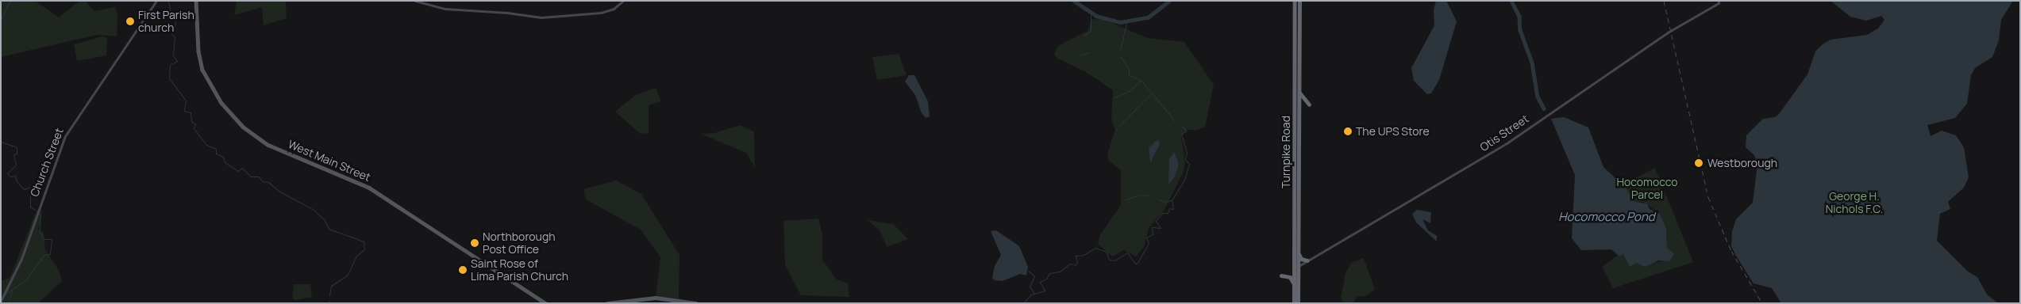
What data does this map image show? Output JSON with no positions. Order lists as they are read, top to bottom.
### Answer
{
  "streets": {
    "highway": ["Turnpike Road"],
    "main road": ["Otis Street", "West Main Street", "Church Street"]
  },
  "crossings": [
    ["Otis Street", "Turnpike Road"]
  ],
  "water": ["Hocomocco Pond"],
  "parks": ["Hocomocco Parcel", "George H. Nichols F.C."],
  "places": [
    "First Parish church",
    "The UPS Store",
    "Westborough",
    "Northborough Post Office",
    "Saint Rose of Lima Parish Church"
  ]
}
